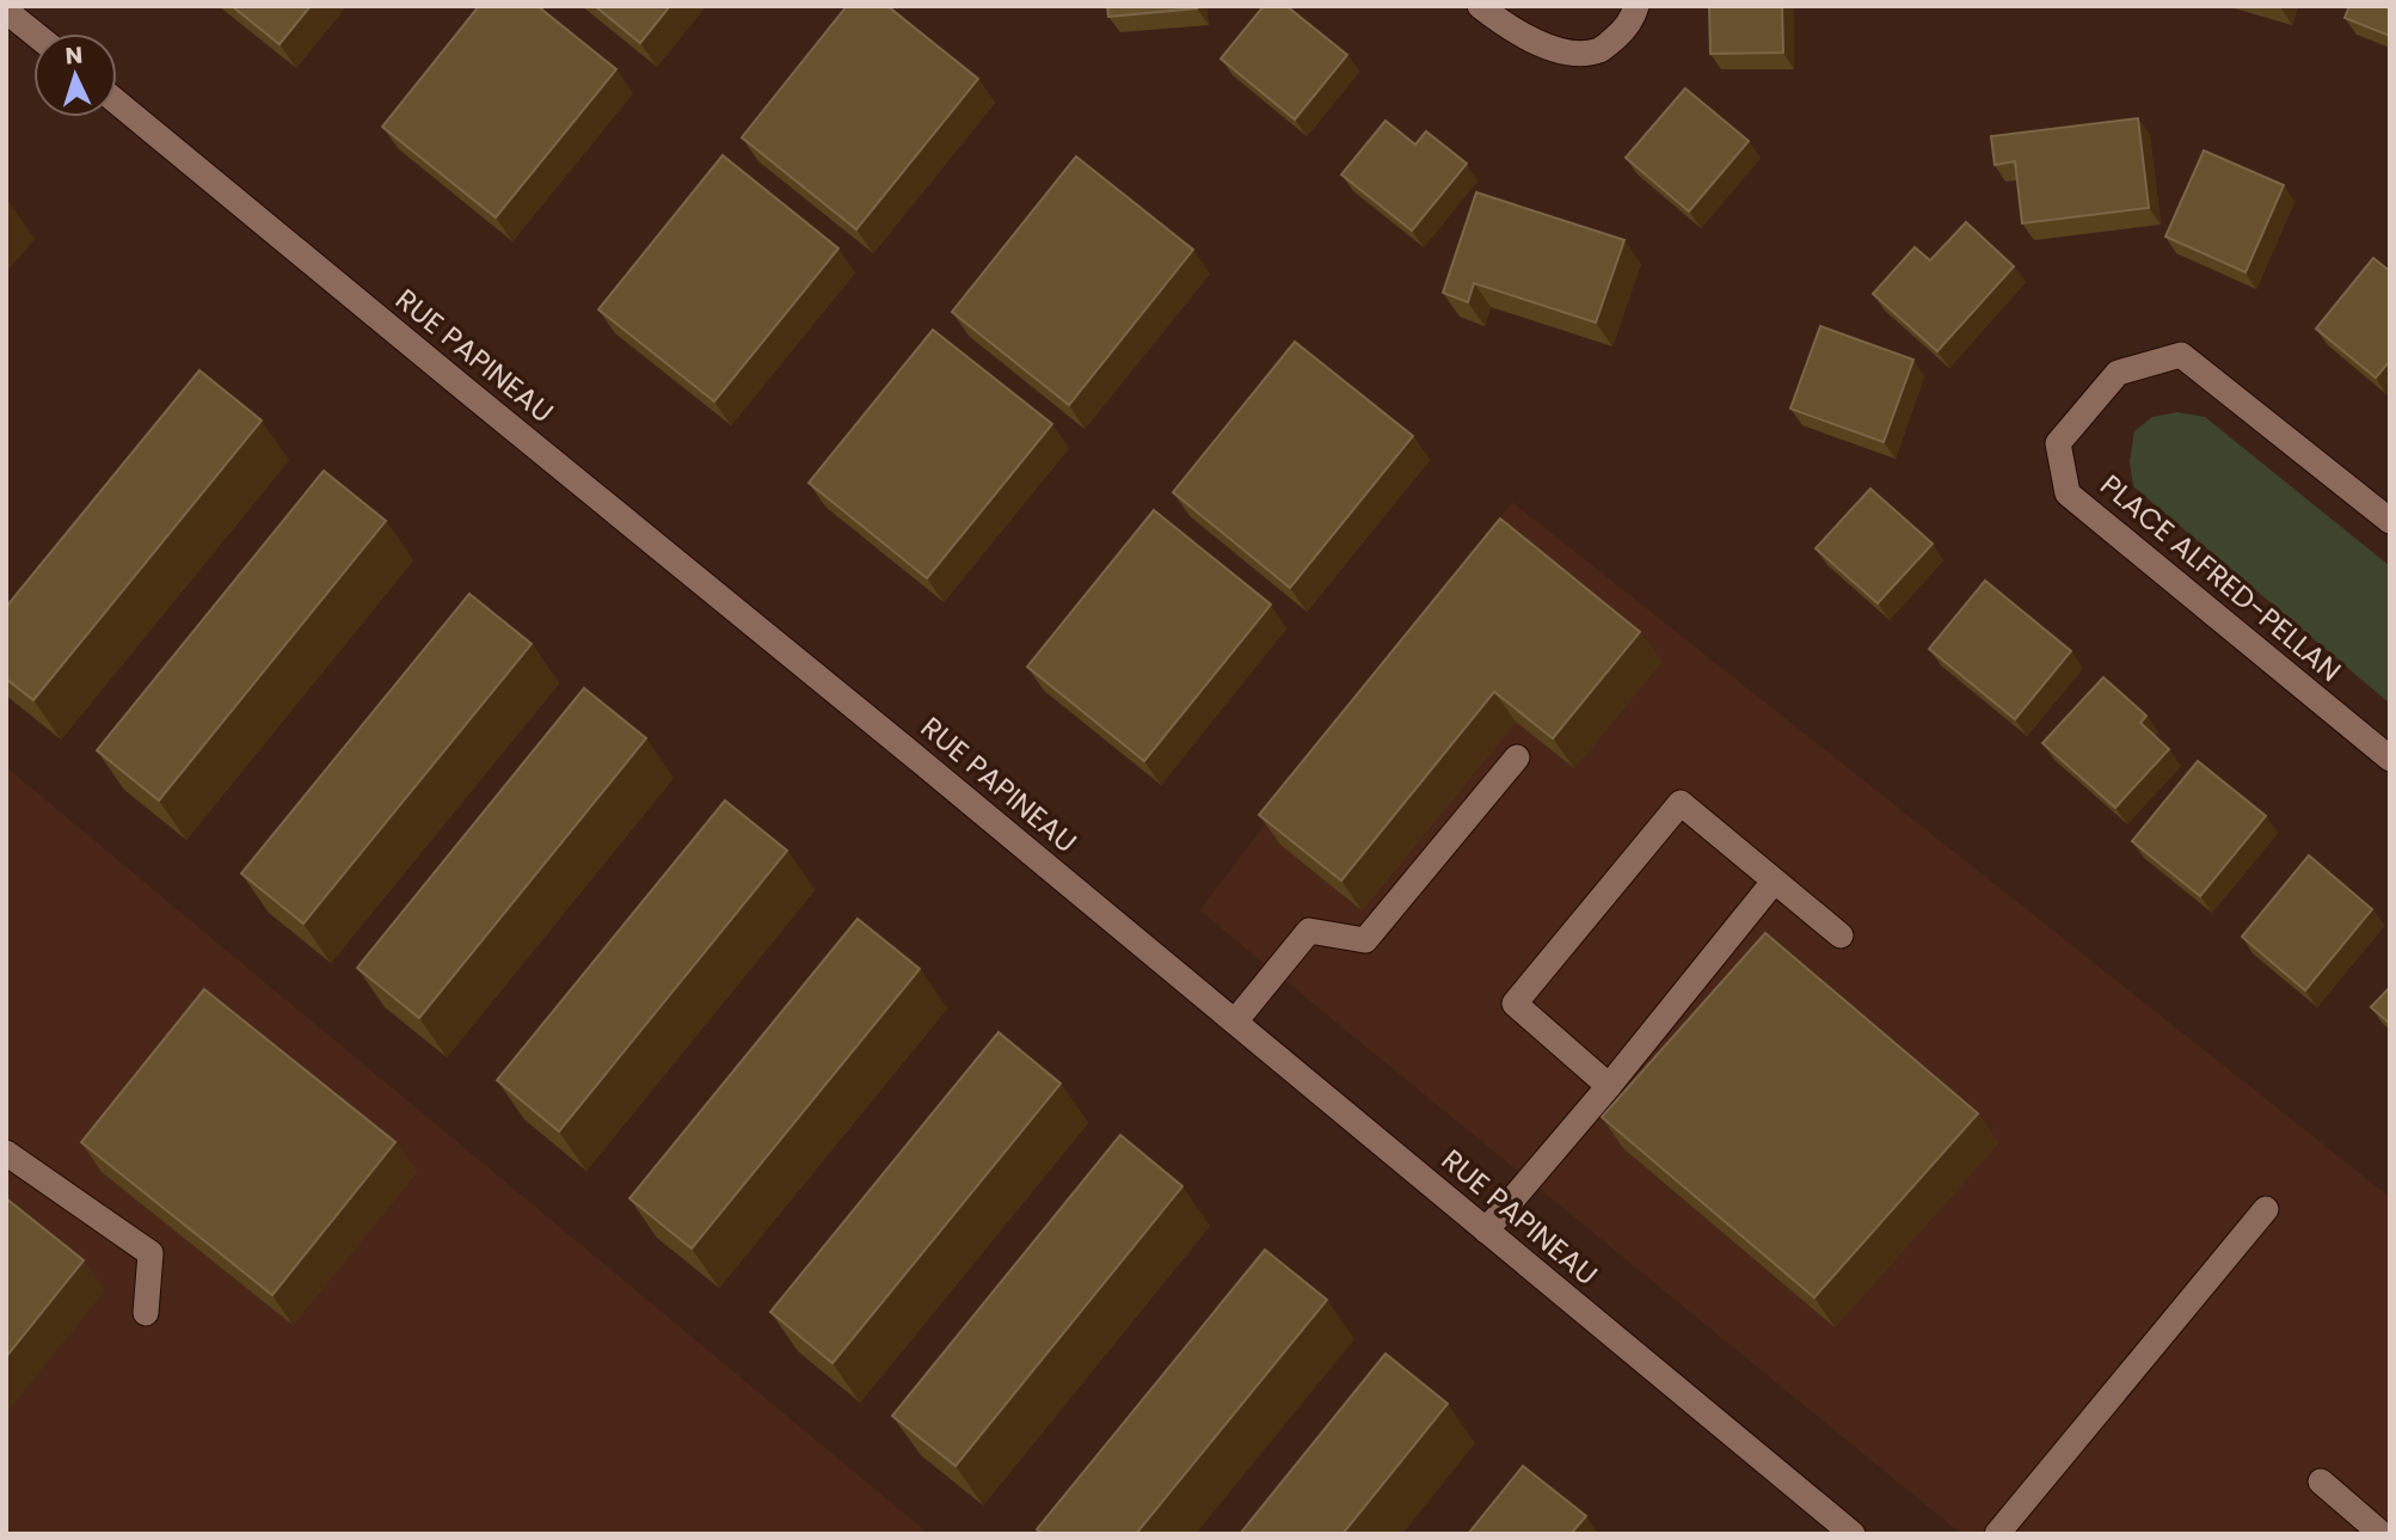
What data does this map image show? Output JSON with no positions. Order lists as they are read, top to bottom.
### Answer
{
  "streets": {
    "street": ["RUE PAPINEAU", "PLACE ALFRED-PELLAN"]
  },
  "north": "top"
}
